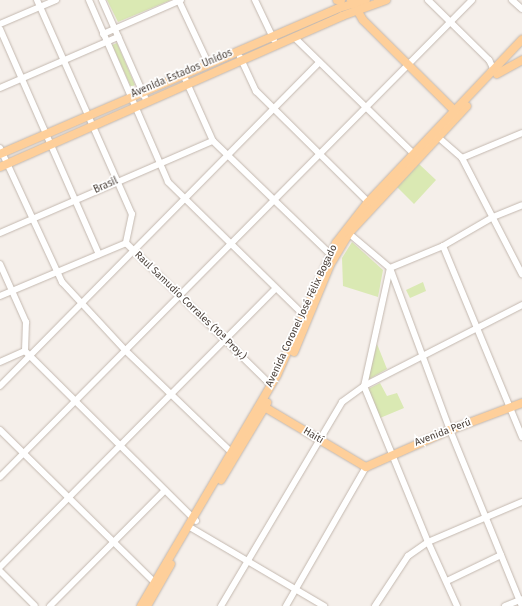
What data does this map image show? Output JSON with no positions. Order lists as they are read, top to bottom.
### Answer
{
  "streets": {
    "main road": [
      "Avenida Estados Unidos",
      "Avenida Coronel José Félix Bogado",
      "Avenida Perú",
      "Haití"
    ],
    "street": ["Brasil", "Raul Samudio Corrales (10ª Proy.)"]
  },
  "crossings": [
    ["Avenida Estados Unidos", "Raul Samudio Corrales (10ª Proy.)"],
    ["Brasil", "Raul Samudio Corrales (10ª Proy.)"],
    ["Raul Samudio Corrales (10ª Proy.)", "Avenida Coronel José Félix Bogado"],
    ["Avenida Coronel José Félix Bogado", "Haití"],
    ["Avenida Perú", "Haití"]
  ]
}
